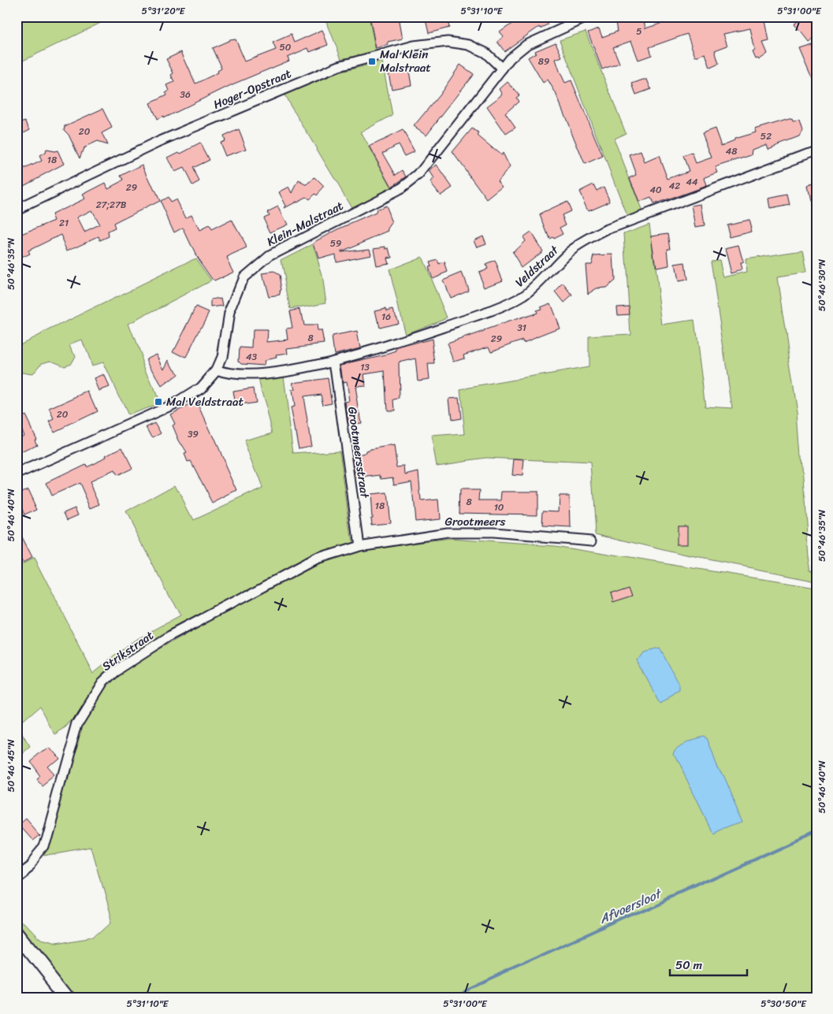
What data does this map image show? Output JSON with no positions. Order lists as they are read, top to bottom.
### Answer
{
  "streets": {
    "street": [
      "Hoger-Opstraat",
      "Klein-Malstraat",
      "Veldstraat",
      "Grootmeersstraat",
      "Grootmeers",
      "Strikstraat"
    ]
  },
  "crossings": [
    ["Hoger-Opstraat", "Klein-Malstraat"],
    ["Klein-Malstraat", "Veldstraat"],
    ["Veldstraat", "Grootmeersstraat"],
    ["Grootmeersstraat", "Grootmeers"],
    ["Grootmeersstraat", "Strikstraat"],
    ["Grootmeers", "Strikstraat"]
  ],
  "water": ["Afvoersloot"],
  "places": {
    "transit": ["Mal Klein Malstraat", "Mal Veldstraat"]
  },
  "house_numbers": [
    "5",
    "50",
    "89",
    "36",
    "20",
    "52",
    "48",
    "18",
    "44",
    "42",
    "29",
    "40",
    "27;27B",
    "21",
    "59",
    "16",
    "31",
    "8",
    "29",
    "43",
    "13",
    "20",
    "39",
    "8",
    "18",
    "10"
  ],
  "scale_bar": "50 m",
  "coordinates": [
    "5°31'20\"E",
    "5°31'10\"E",
    "5°31'00\"E",
    "50°46'35\"N",
    "50°46'30\"N",
    "50°46'40\"N",
    "50°46'45\"N",
    "5°30'50\"E"
  ]
}
